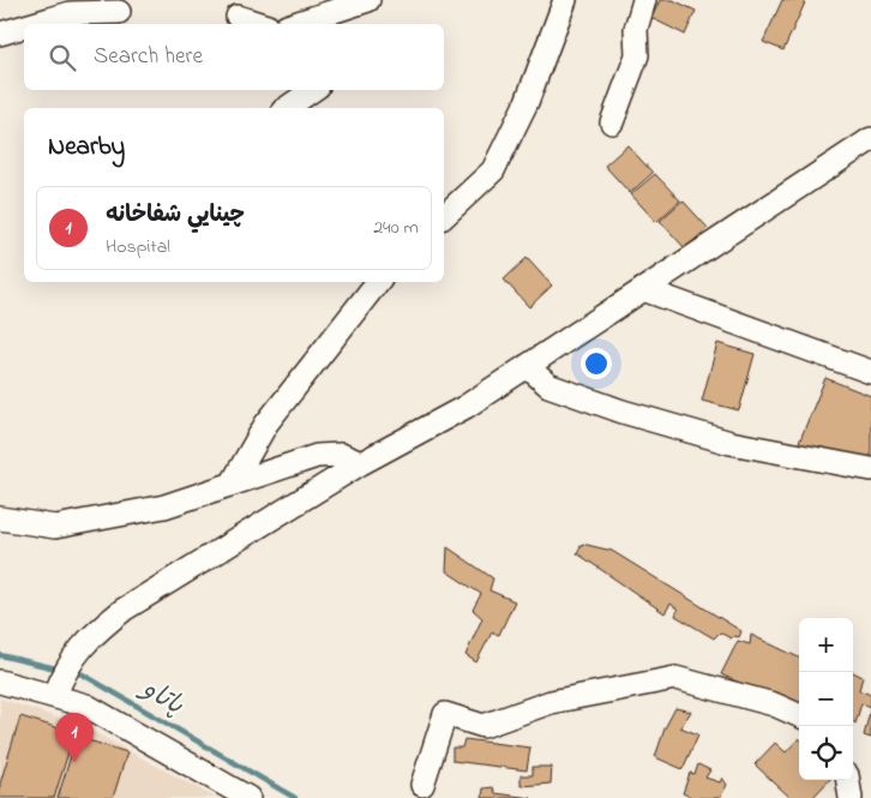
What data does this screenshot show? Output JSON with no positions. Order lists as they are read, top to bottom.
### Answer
{
  "water": ["پاتاو"],
  "page": {
    "search": "Search here",
    "heading": "Nearby",
    "list": [
      {
        "mark": "1",
        "name": "چينايي شفاخانه",
        "note": "Hospital",
        "value": "240 m"
      }
    ],
    "map_buttons": ["+", "−"],
    "pins": "1"
  }
}
